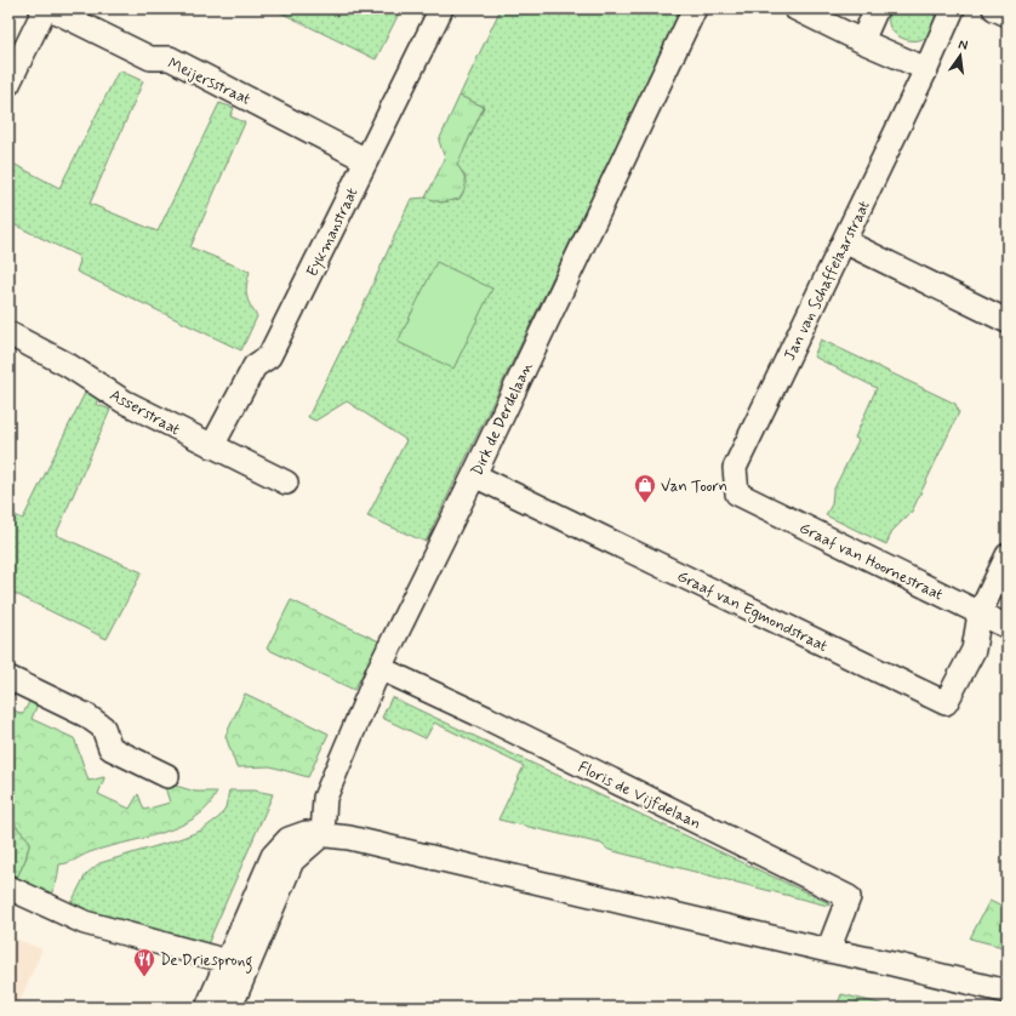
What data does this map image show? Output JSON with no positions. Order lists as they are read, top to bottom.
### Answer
{
  "streets": {
    "street": [
      "Meijersstraat",
      "Eykmanstraat",
      "Jan van Schaffelaarstraat",
      "Asserstraat",
      "Dirk de Derdelaan",
      "Graaf van Hoornestraat",
      "Graaf van Egmondstraat",
      "Floris de Vijfdelaan"
    ]
  },
  "crossings": [
    ["Meijersstraat", "Eykmanstraat"],
    ["Eykmanstraat", "Asserstraat"],
    ["Jan van Schaffelaarstraat", "Graaf van Hoornestraat"],
    ["Dirk de Derdelaan", "Graaf van Egmondstraat"],
    ["Dirk de Derdelaan", "Floris de Vijfdelaan"],
    ["Graaf van Hoornestraat", "Graaf van Egmondstraat"]
  ],
  "places": {
    "shop": ["Van Toorn"],
    "restaurant": ["De Driesprong"]
  },
  "north": "top"
}
